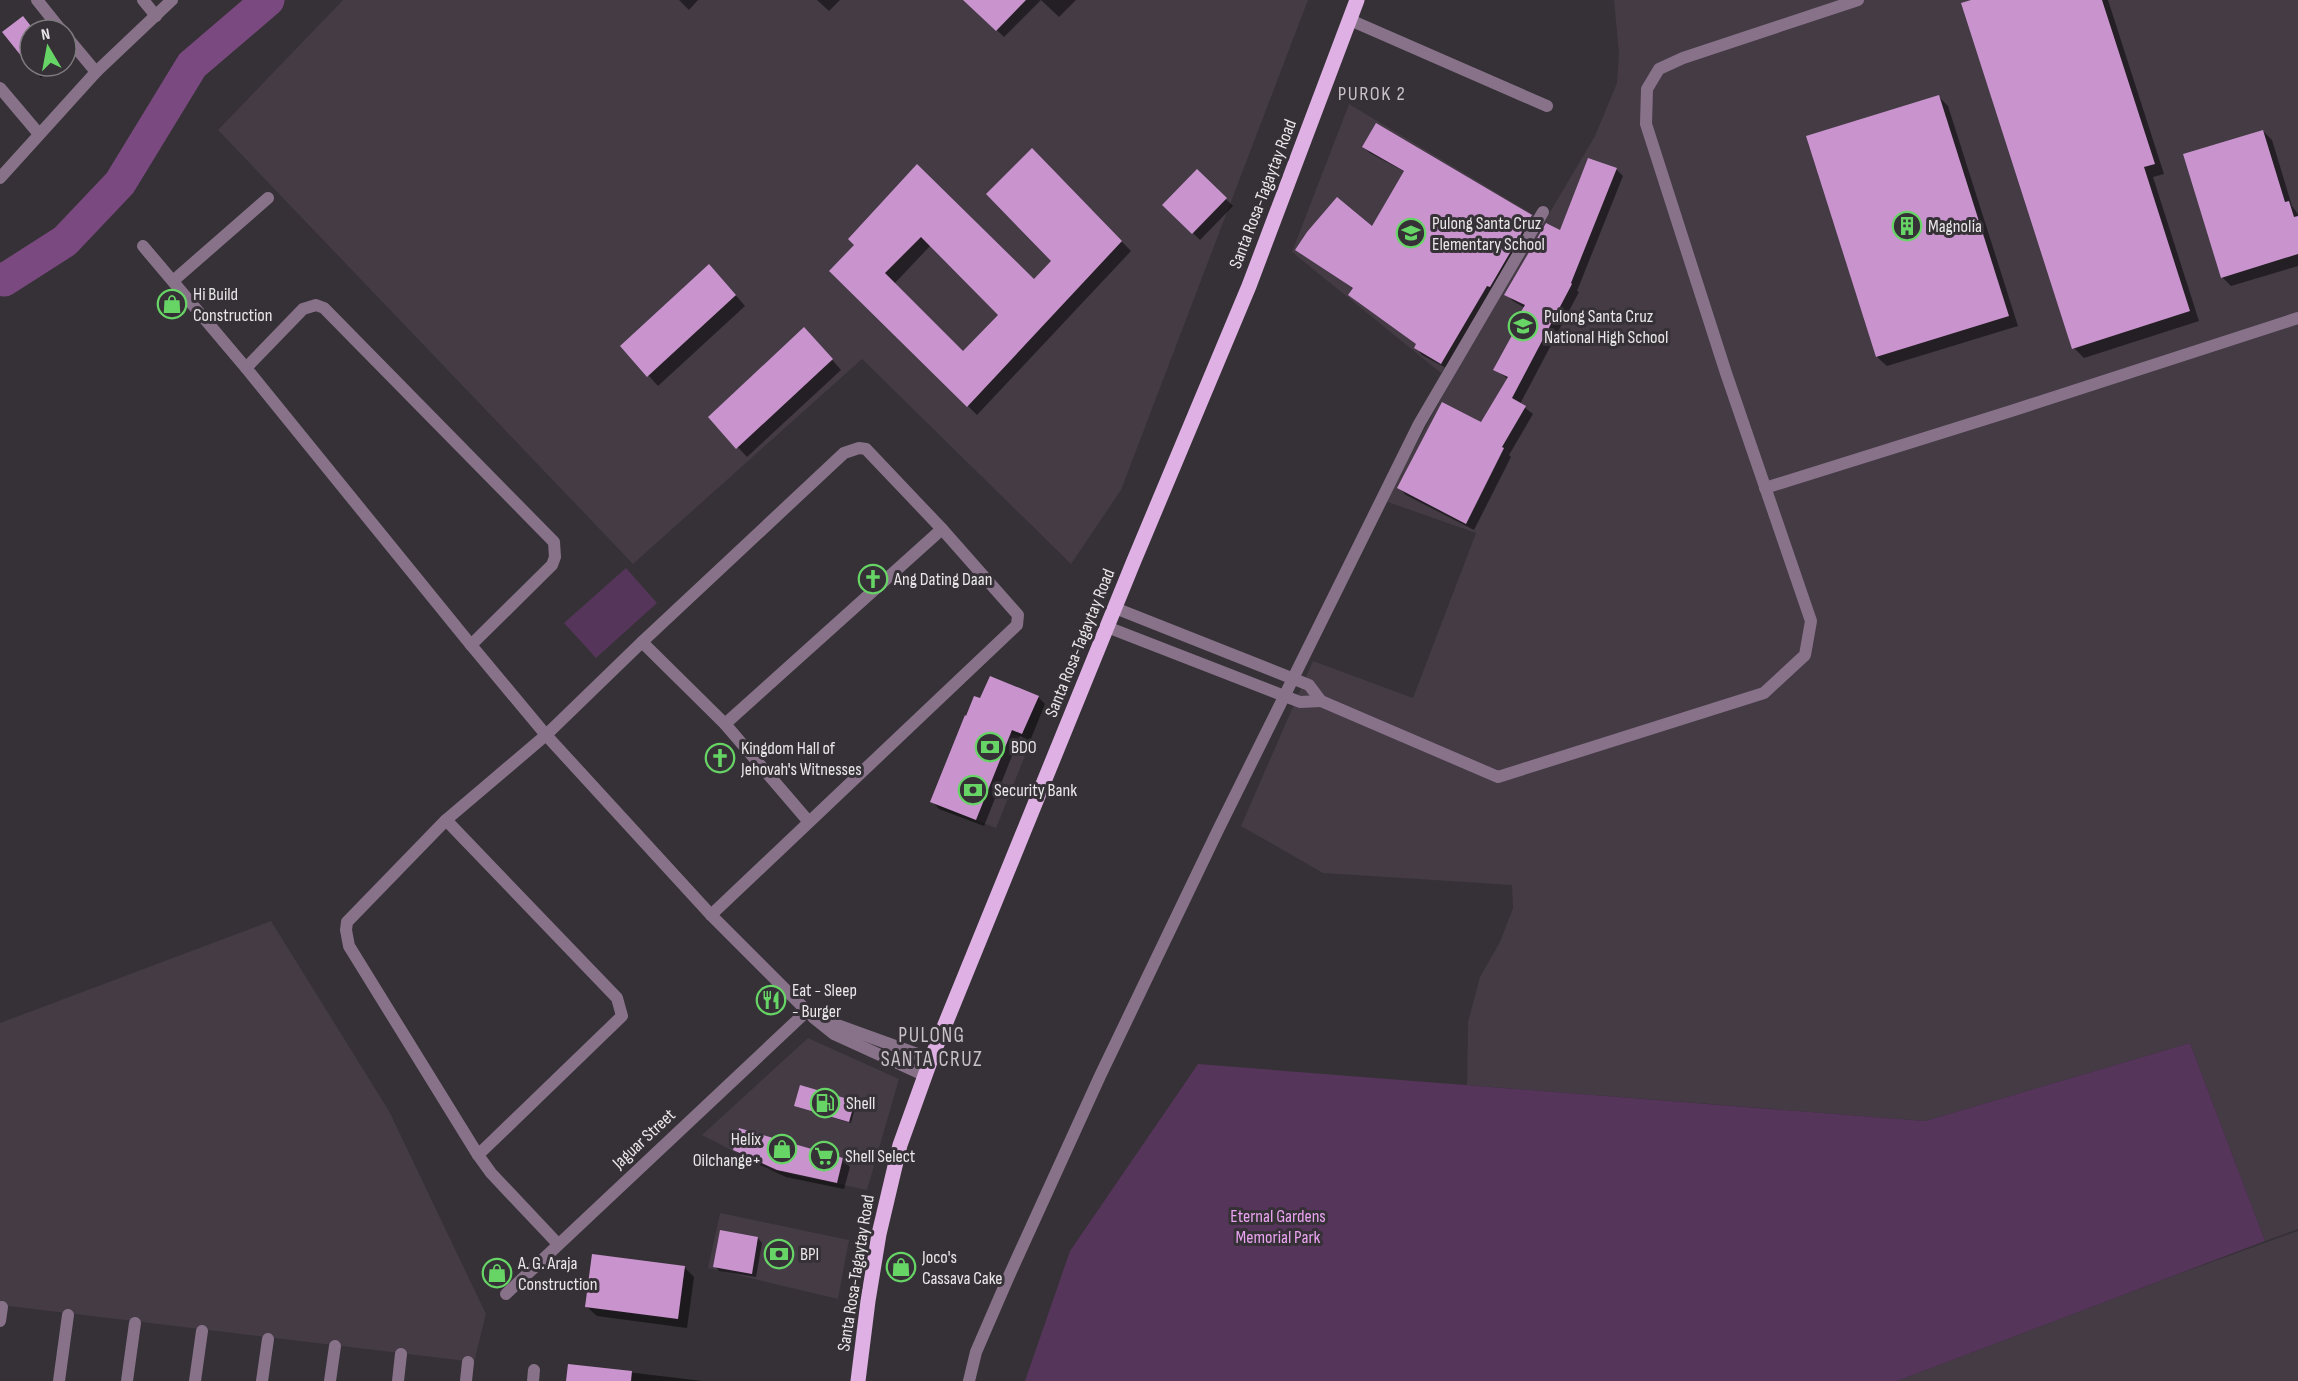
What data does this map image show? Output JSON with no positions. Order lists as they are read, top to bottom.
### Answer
{
  "streets": {
    "main road": ["Santa Rosa-Tagaytay Road"],
    "street": ["Jaguar Street"]
  },
  "districts": ["PUROK 2", "PULONG SANTA CRUZ"],
  "parks": ["Eternal Gardens Memorial Park"],
  "places": {
    "building": ["Magnolia"],
    "school or university": ["Pulong Santa Cruz Elementary School", "Pulong Santa Cruz National High School"],
    "shop": [
      "Hi Build Construction",
      "Helix Oilchange+",
      "Joco's Cassava Cake",
      "A. G. Araja Construction"
    ],
    "church": ["Ang Dating Daan", "Kingdom Hall of Jehovah's Witnesses"],
    "bank": ["BDO", "Security Bank", "BPI"],
    "restaurant": ["Eat - Sleep - Burger"],
    "fuel station": ["Shell"],
    "supermarket": ["Shell Select"]
  },
  "north": "top"
}
